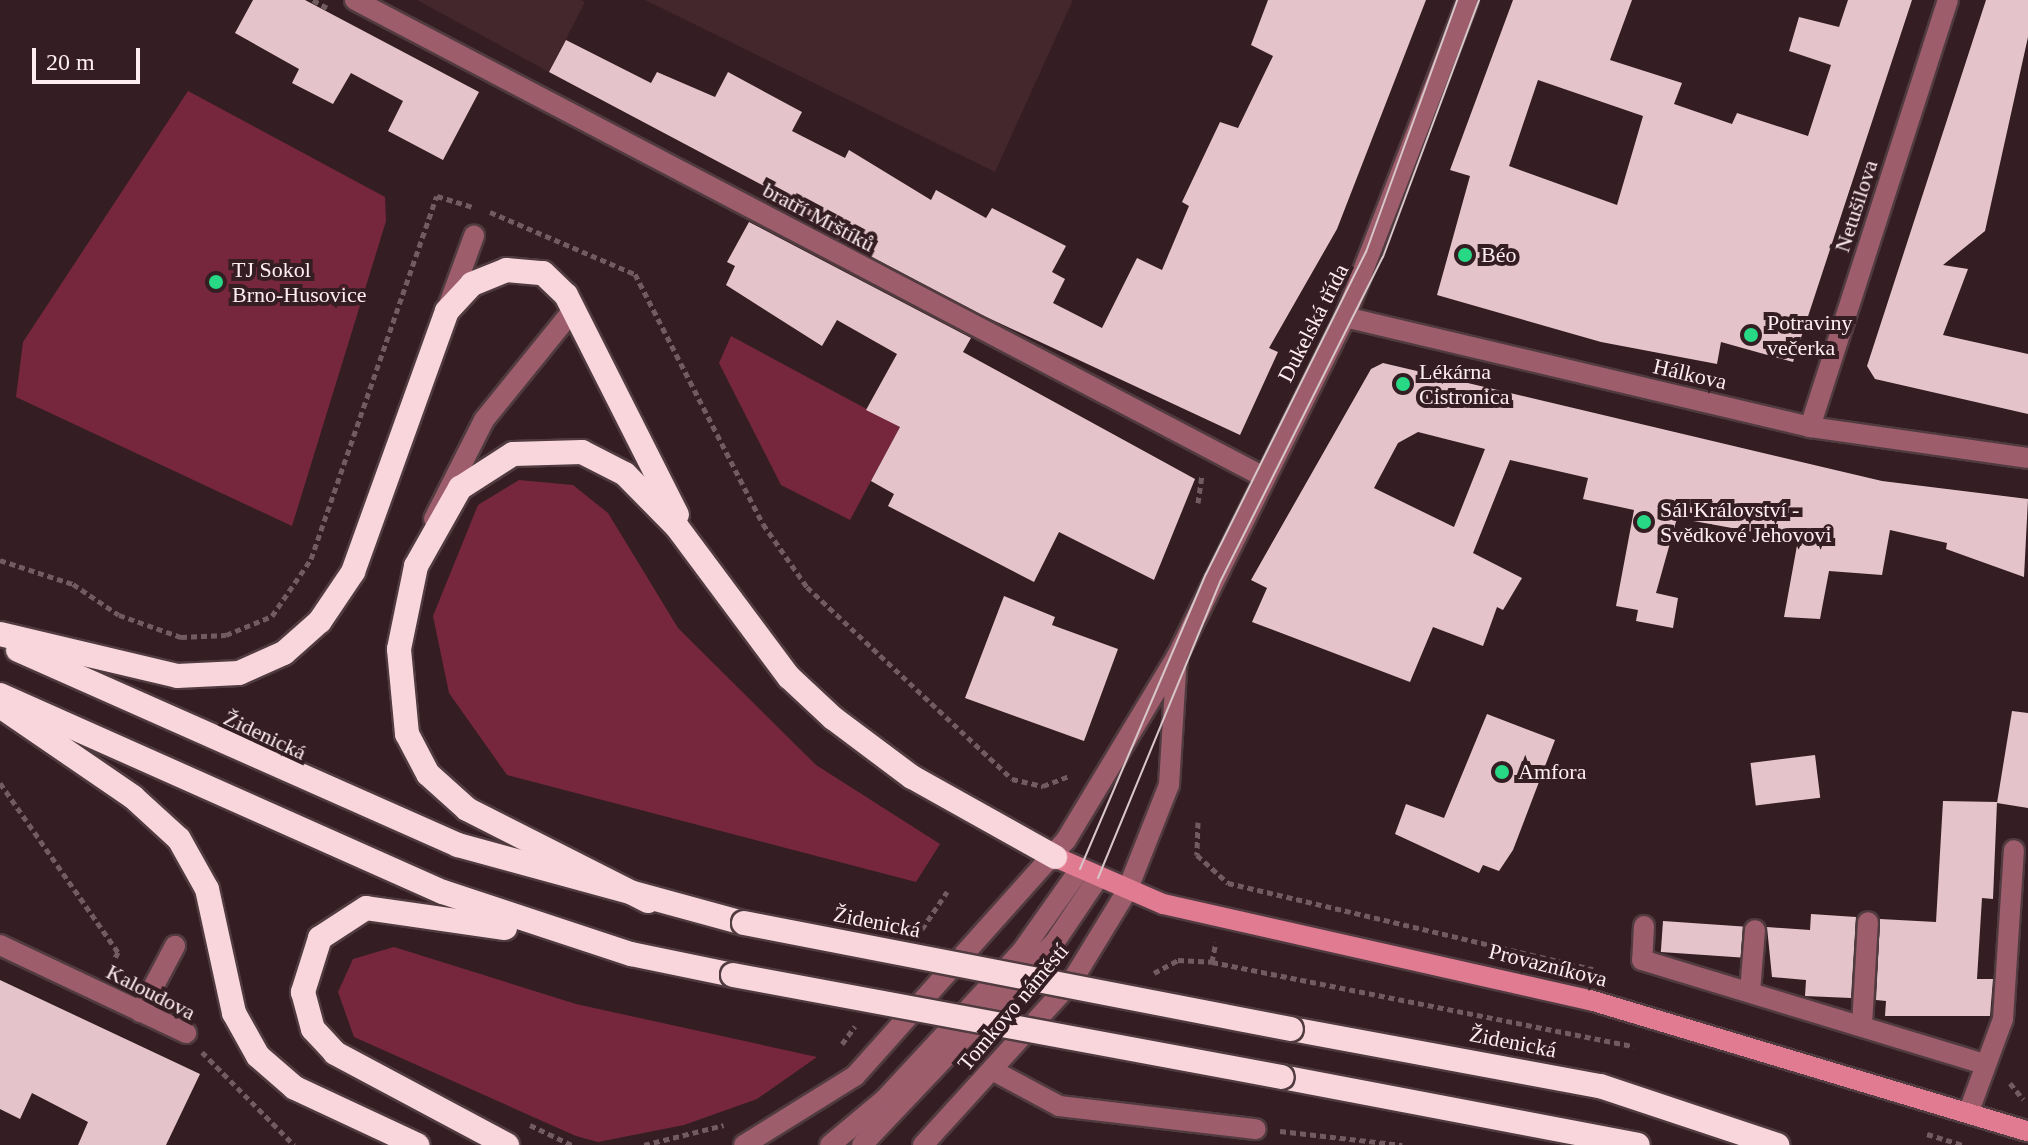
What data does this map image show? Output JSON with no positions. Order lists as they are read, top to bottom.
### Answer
{
  "streets": {
    "highway": ["Židenická"],
    "main road": ["Provazníkova"],
    "street": [
      "Netušilova",
      "bratří Mrštíků",
      "Dukelská třída",
      "Hálkova",
      "Kaloudova",
      "Tomkovo náměstí"
    ]
  },
  "crossings": [
    ["Netušilova", "Hálkova"],
    ["bratří Mrštíků", "Dukelská třída"],
    ["Dukelská třída", "Hálkova"],
    ["Dukelská třída", "Provazníkova"],
    ["Dukelská třída", "Tomkovo náměstí"],
    ["Provazníkova", "Tomkovo náměstí"]
  ],
  "places": [
    "Béo",
    "TJ Sokol Brno-Husovice",
    "Potraviny večerka",
    "Lékárna Cistronica",
    "Sál Království - Svědkové Jehovovi",
    "Amfora"
  ],
  "scale_bar": "20 m"
}
